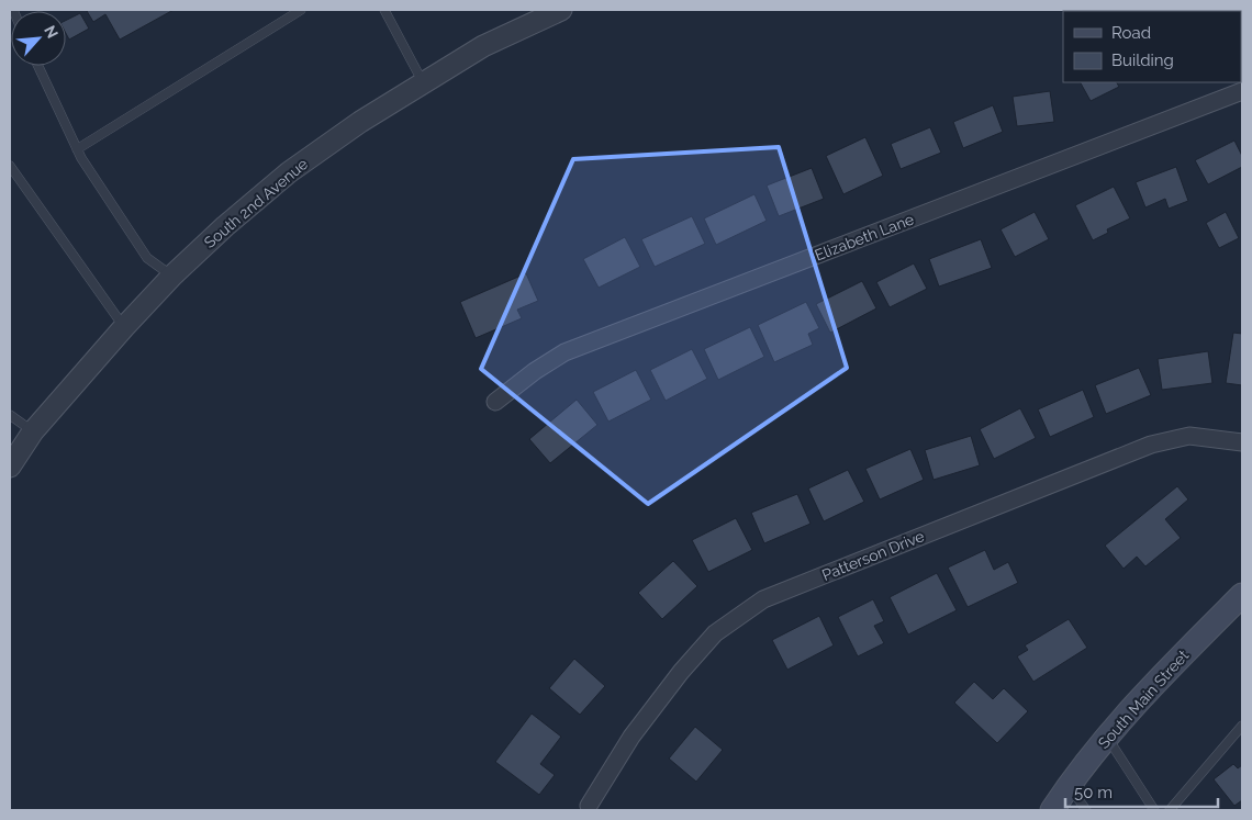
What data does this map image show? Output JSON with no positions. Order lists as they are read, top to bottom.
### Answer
{
  "streets": {
    "main road": ["South Main Street"],
    "street": ["South 2nd Avenue", "Elizabeth Lane", "Patterson Drive"]
  },
  "legend": ["Road", "Building"],
  "scale_bar": "50 m",
  "north": "top right"
}
